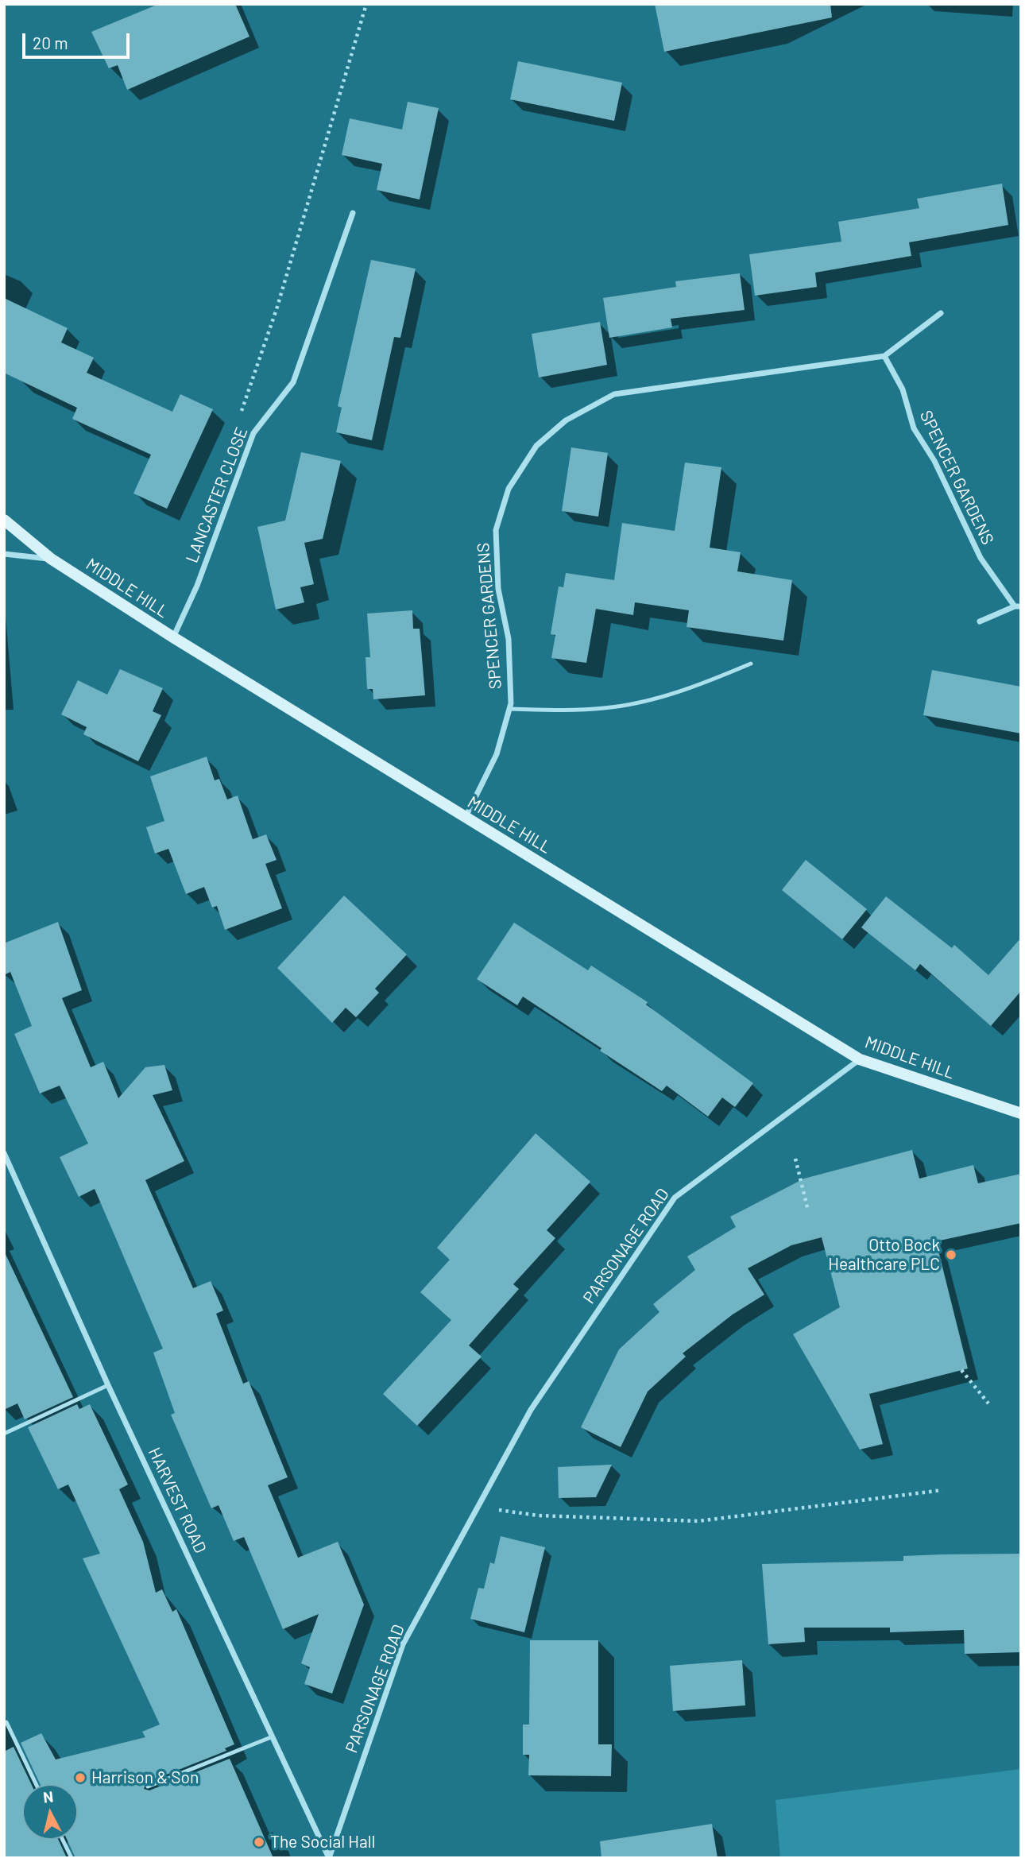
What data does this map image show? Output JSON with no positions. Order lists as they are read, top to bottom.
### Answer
{
  "streets": {
    "street": [
      "SPENCER GARDENS",
      "LANCASTER CLOSE",
      "MIDDLE HILL",
      "PARSONAGE ROAD",
      "HARVEST ROAD"
    ]
  },
  "crossings": [
    ["SPENCER GARDENS", "MIDDLE HILL"],
    ["LANCASTER CLOSE", "MIDDLE HILL"],
    ["MIDDLE HILL", "PARSONAGE ROAD"],
    ["PARSONAGE ROAD", "HARVEST ROAD"]
  ],
  "places": ["Otto Bock Healthcare PLC", "Harrison & Son", "The Social Hall"],
  "scale_bar": "20 m",
  "north": "top"
}
